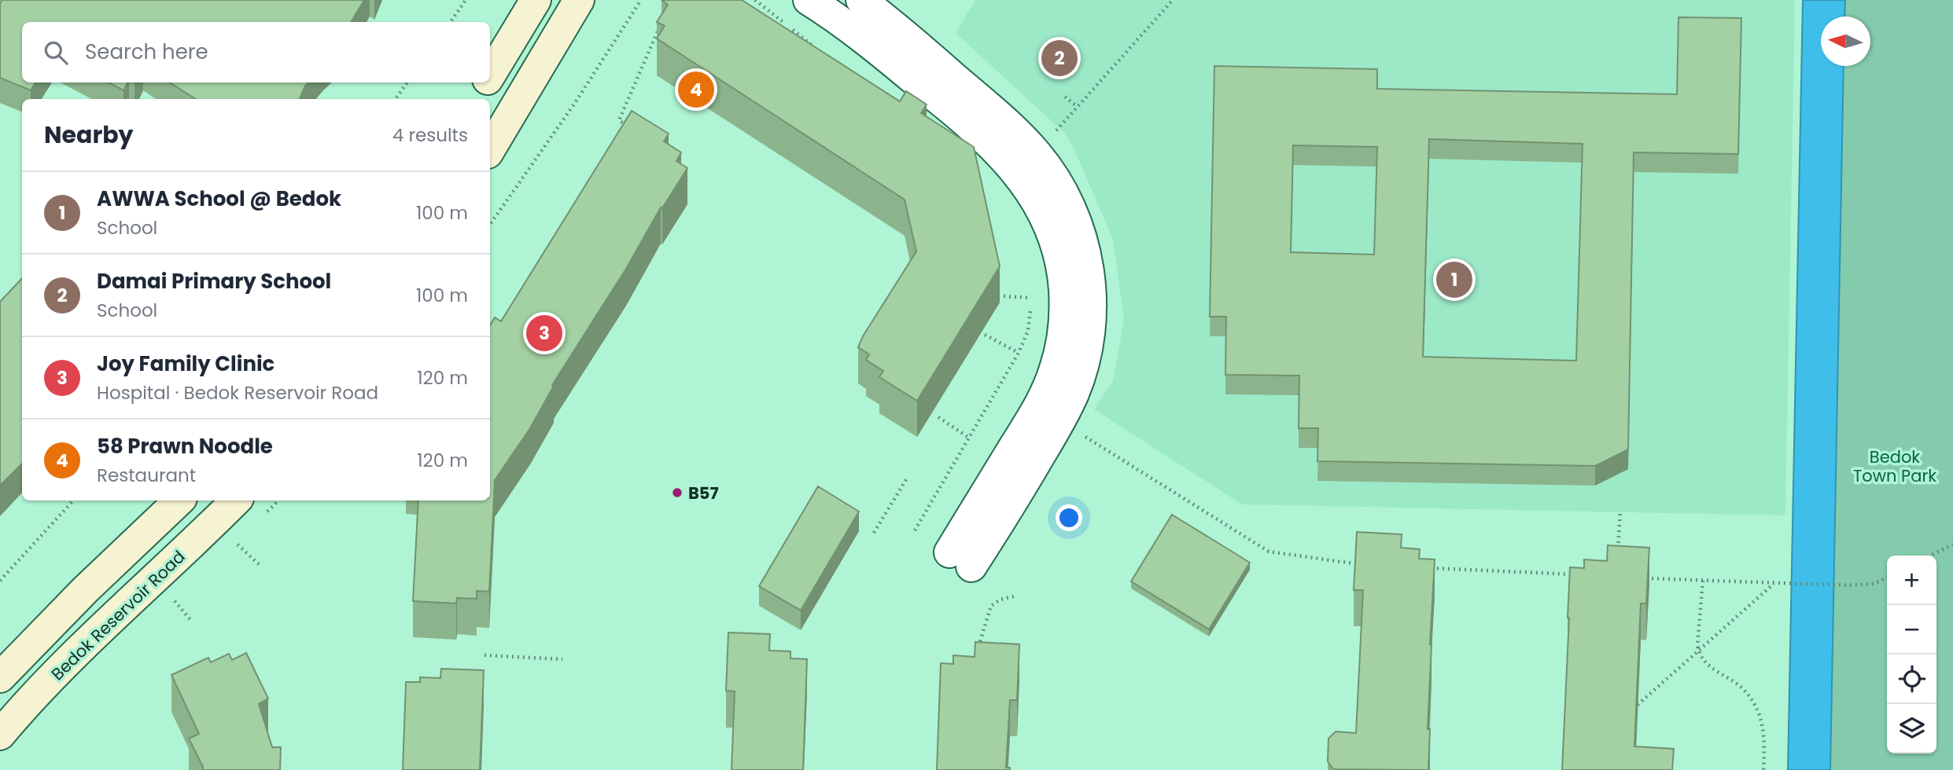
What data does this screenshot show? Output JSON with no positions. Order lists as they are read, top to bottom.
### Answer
{
  "streets": {
    "main road": ["Bedok Reservoir Road"]
  },
  "parks": ["Bedok Town Park"],
  "places": ["B57"],
  "north": "left",
  "page": {
    "search": "Search here",
    "pins": [
      "2",
      "4",
      "1",
      "3"
    ],
    "heading": ["Nearby", "4 results"],
    "list": [
      {
        "mark": "1",
        "name": "AWWA School @ Bedok",
        "note": "School",
        "value": "100 m"
      },
      {
        "mark": "2",
        "name": "Damai Primary School",
        "note": "School",
        "value": "100 m"
      },
      {
        "mark": "3",
        "name": "Joy Family Clinic",
        "note": "Hospital · Bedok Reservoir Road",
        "value": "120 m"
      },
      {
        "mark": "4",
        "name": "58 Prawn Noodle",
        "note": "Restaurant",
        "value": "120 m"
      }
    ],
    "map_buttons": ["+", "−"]
  }
}
